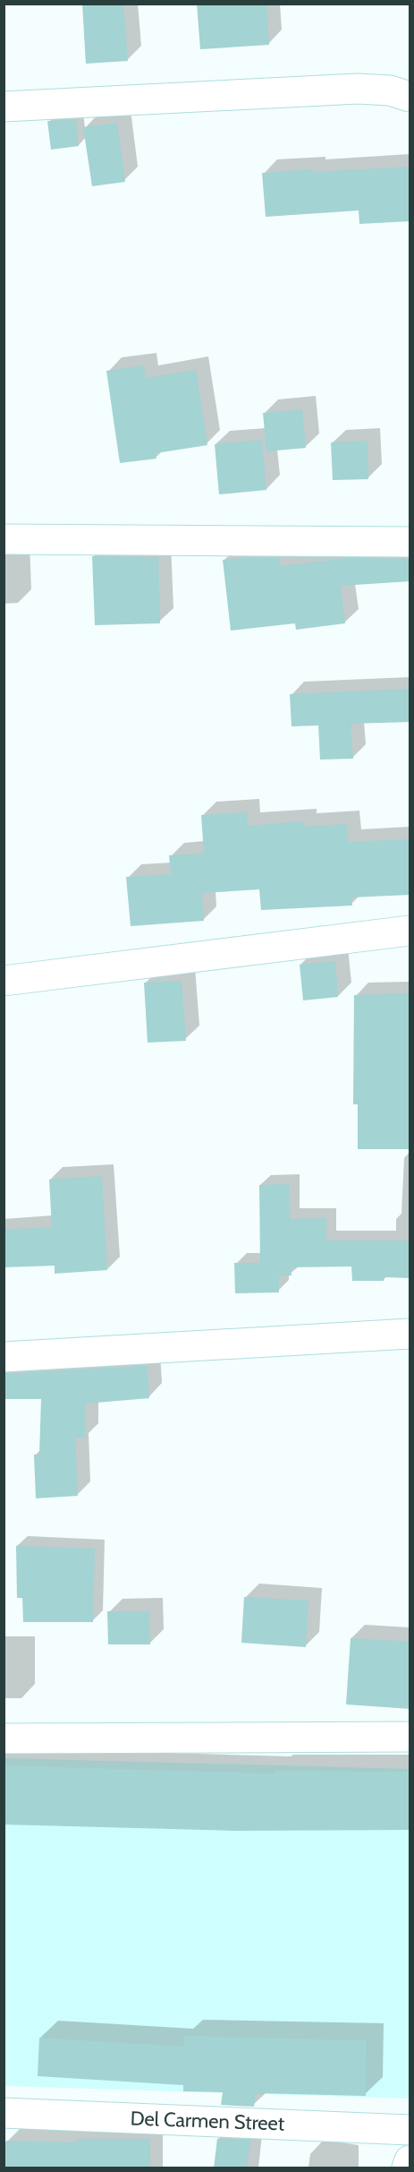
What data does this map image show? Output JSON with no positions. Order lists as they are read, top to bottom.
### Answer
{
  "streets": {
    "street": ["Del Carmen Street"]
  }
}
